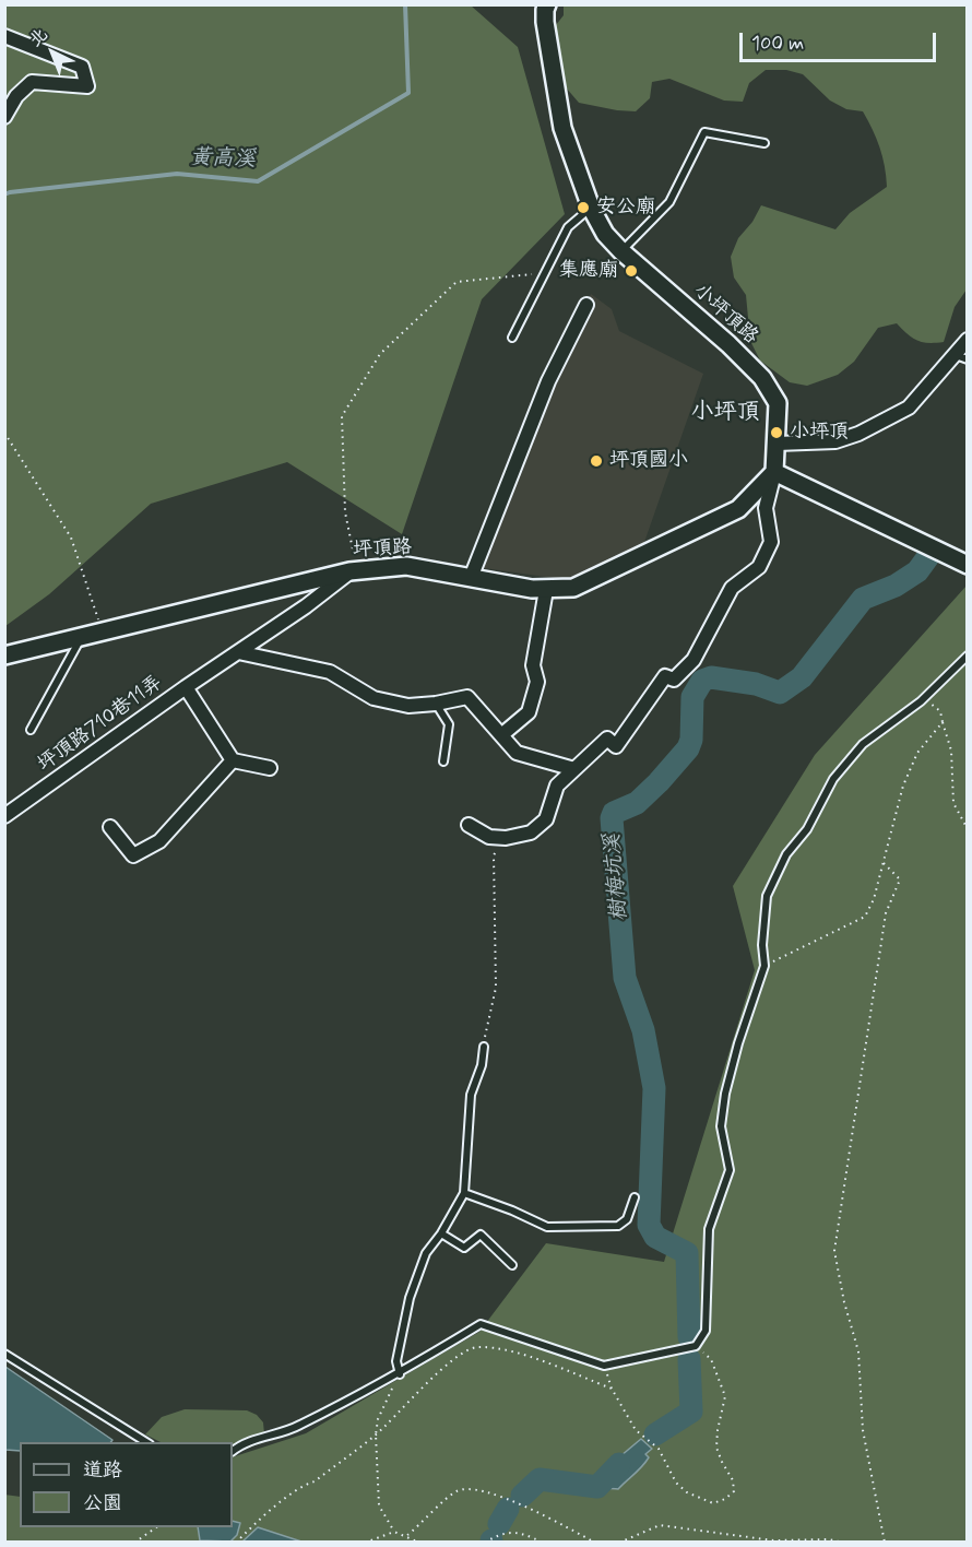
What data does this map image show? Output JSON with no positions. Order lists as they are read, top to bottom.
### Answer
{
  "streets": {
    "street": ["小坪頂路", "坪頂路", "坪頂路710巷11弄"]
  },
  "crossings": [
    ["小坪頂路", "坪頂路"],
    ["坪頂路", "坪頂路710巷11弄"]
  ],
  "districts": ["小坪頂"],
  "water": ["黃高溪", "樹梅坑溪"],
  "places": [
    "安公廟",
    "集應廟",
    "小坪頂",
    "坪頂國小"
  ],
  "legend": ["道路", "公園"],
  "scale_bar": "100 m",
  "north": "top left"
}
